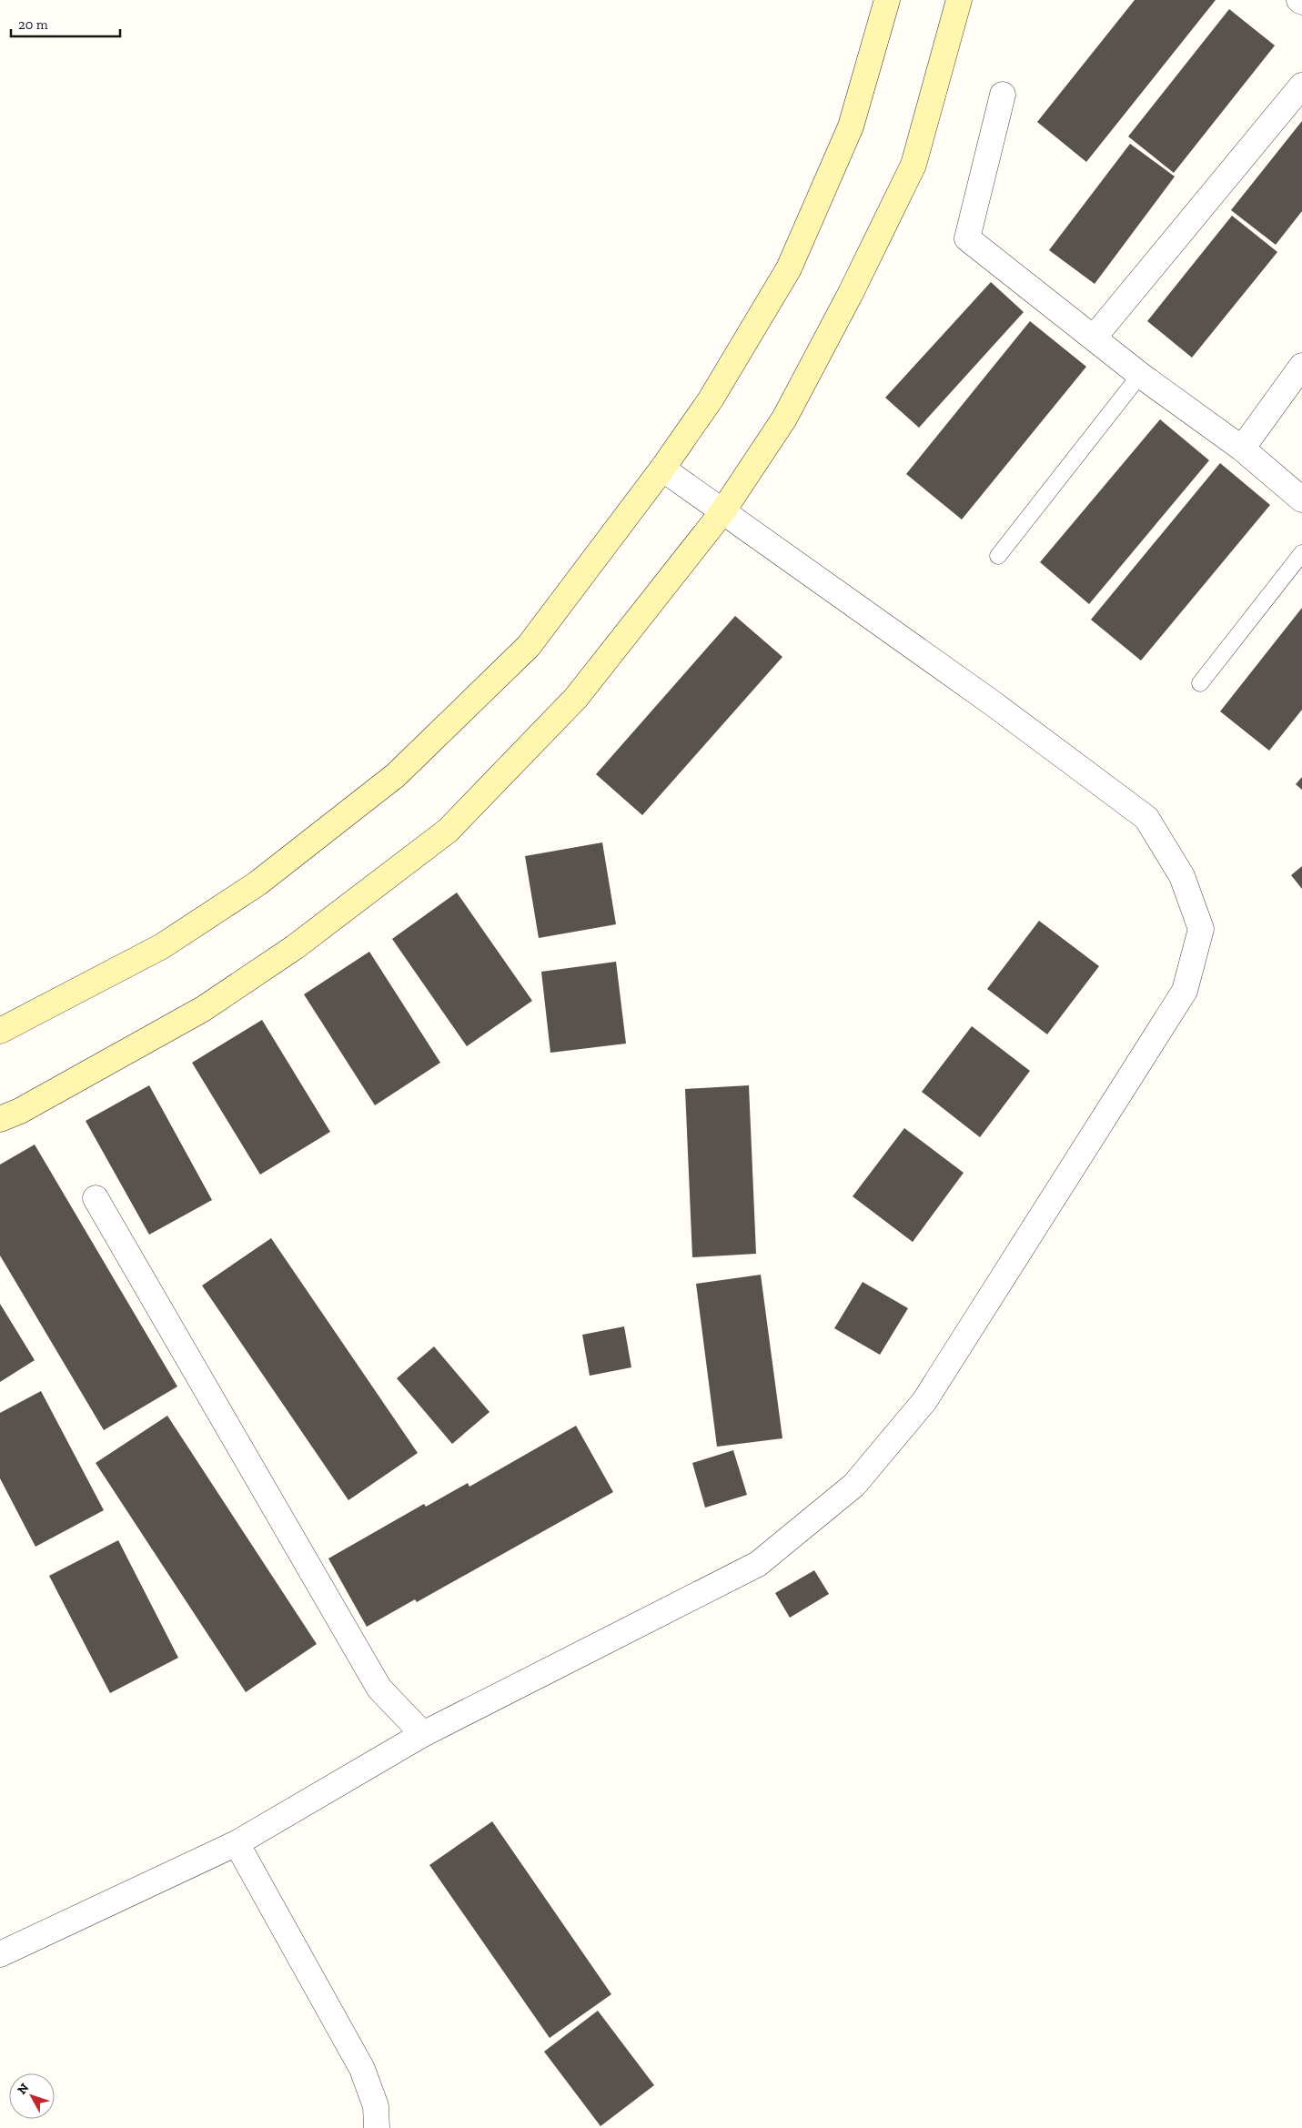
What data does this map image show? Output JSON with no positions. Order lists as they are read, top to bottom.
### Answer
{
  "scale_bar": "20 m",
  "north": "top left"
}
